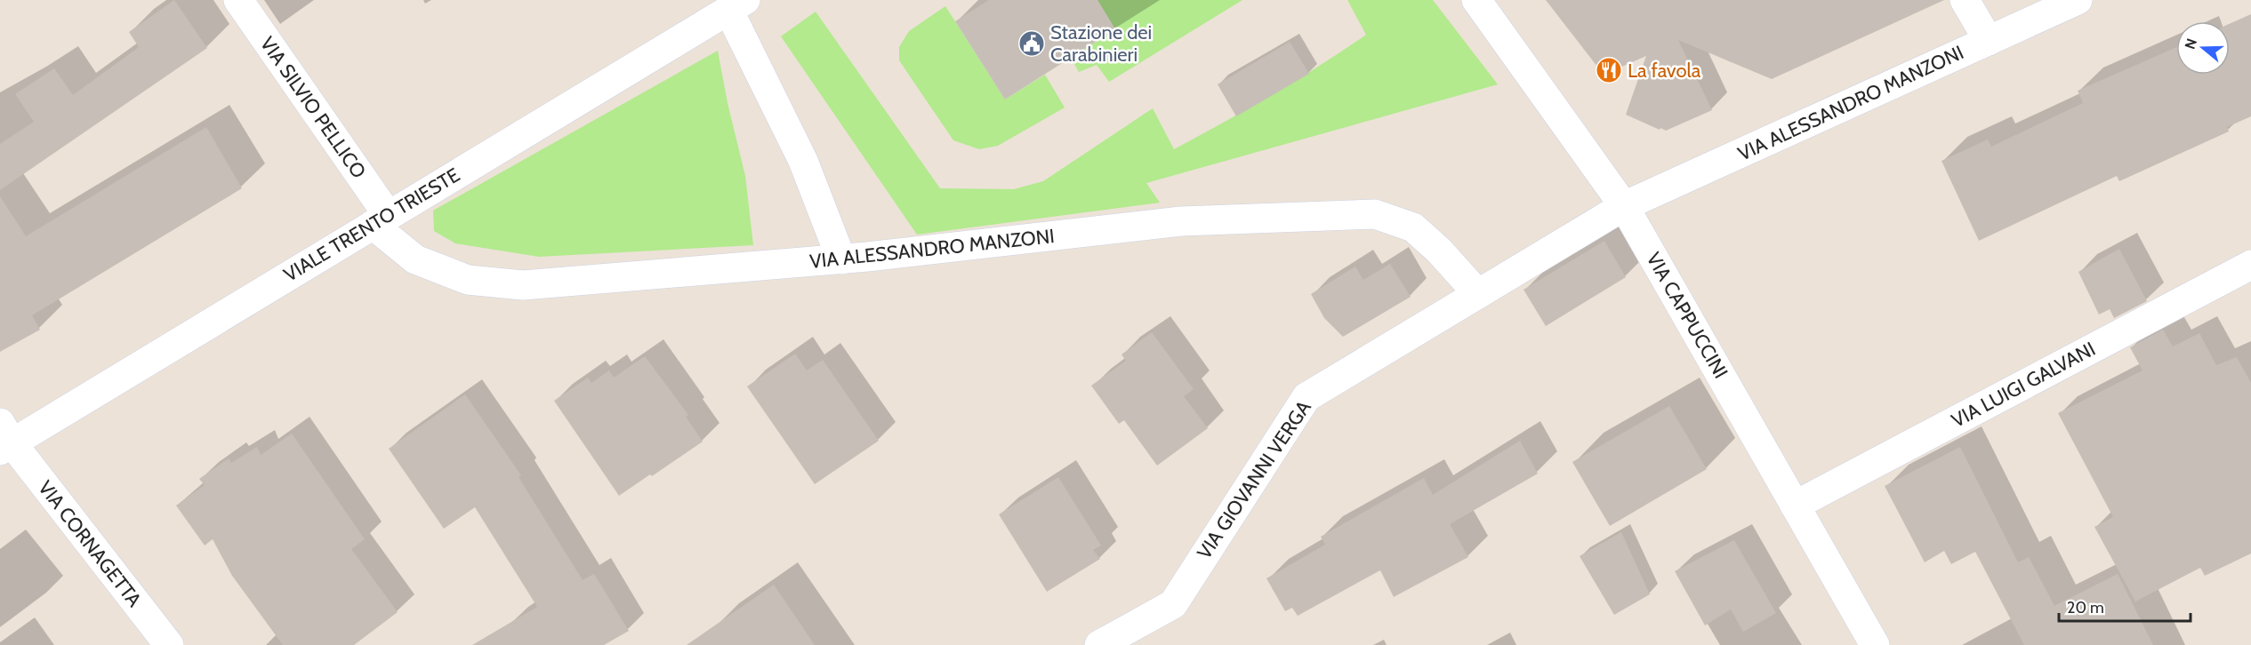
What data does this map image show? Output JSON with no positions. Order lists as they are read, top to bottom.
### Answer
{
  "streets": {
    "street": [
      "VIA ALESSANDRO MANZONI",
      "VIA SILVIO PELLICO",
      "VIALE TRENTO TRIESTE",
      "VIA CAPPUCCINI",
      "VIA LUIGI GALVANI",
      "VIA GIOVANNI VERGA",
      "VIA CORNAGETTA"
    ]
  },
  "crossings": [
    ["VIA ALESSANDRO MANZONI", "VIA SILVIO PELLICO"],
    ["VIA ALESSANDRO MANZONI", "VIALE TRENTO TRIESTE"],
    ["VIA ALESSANDRO MANZONI", "VIA CAPPUCCINI"],
    ["VIA ALESSANDRO MANZONI", "VIA GIOVANNI VERGA"],
    ["VIA SILVIO PELLICO", "VIALE TRENTO TRIESTE"],
    ["VIALE TRENTO TRIESTE", "VIA CORNAGETTA"],
    ["VIA CAPPUCCINI", "VIA LUIGI GALVANI"]
  ],
  "places": {
    "public building": ["Stazione dei Carabinieri"],
    "restaurant": ["La favola"]
  },
  "scale_bar": "20 m",
  "north": "left"
}
